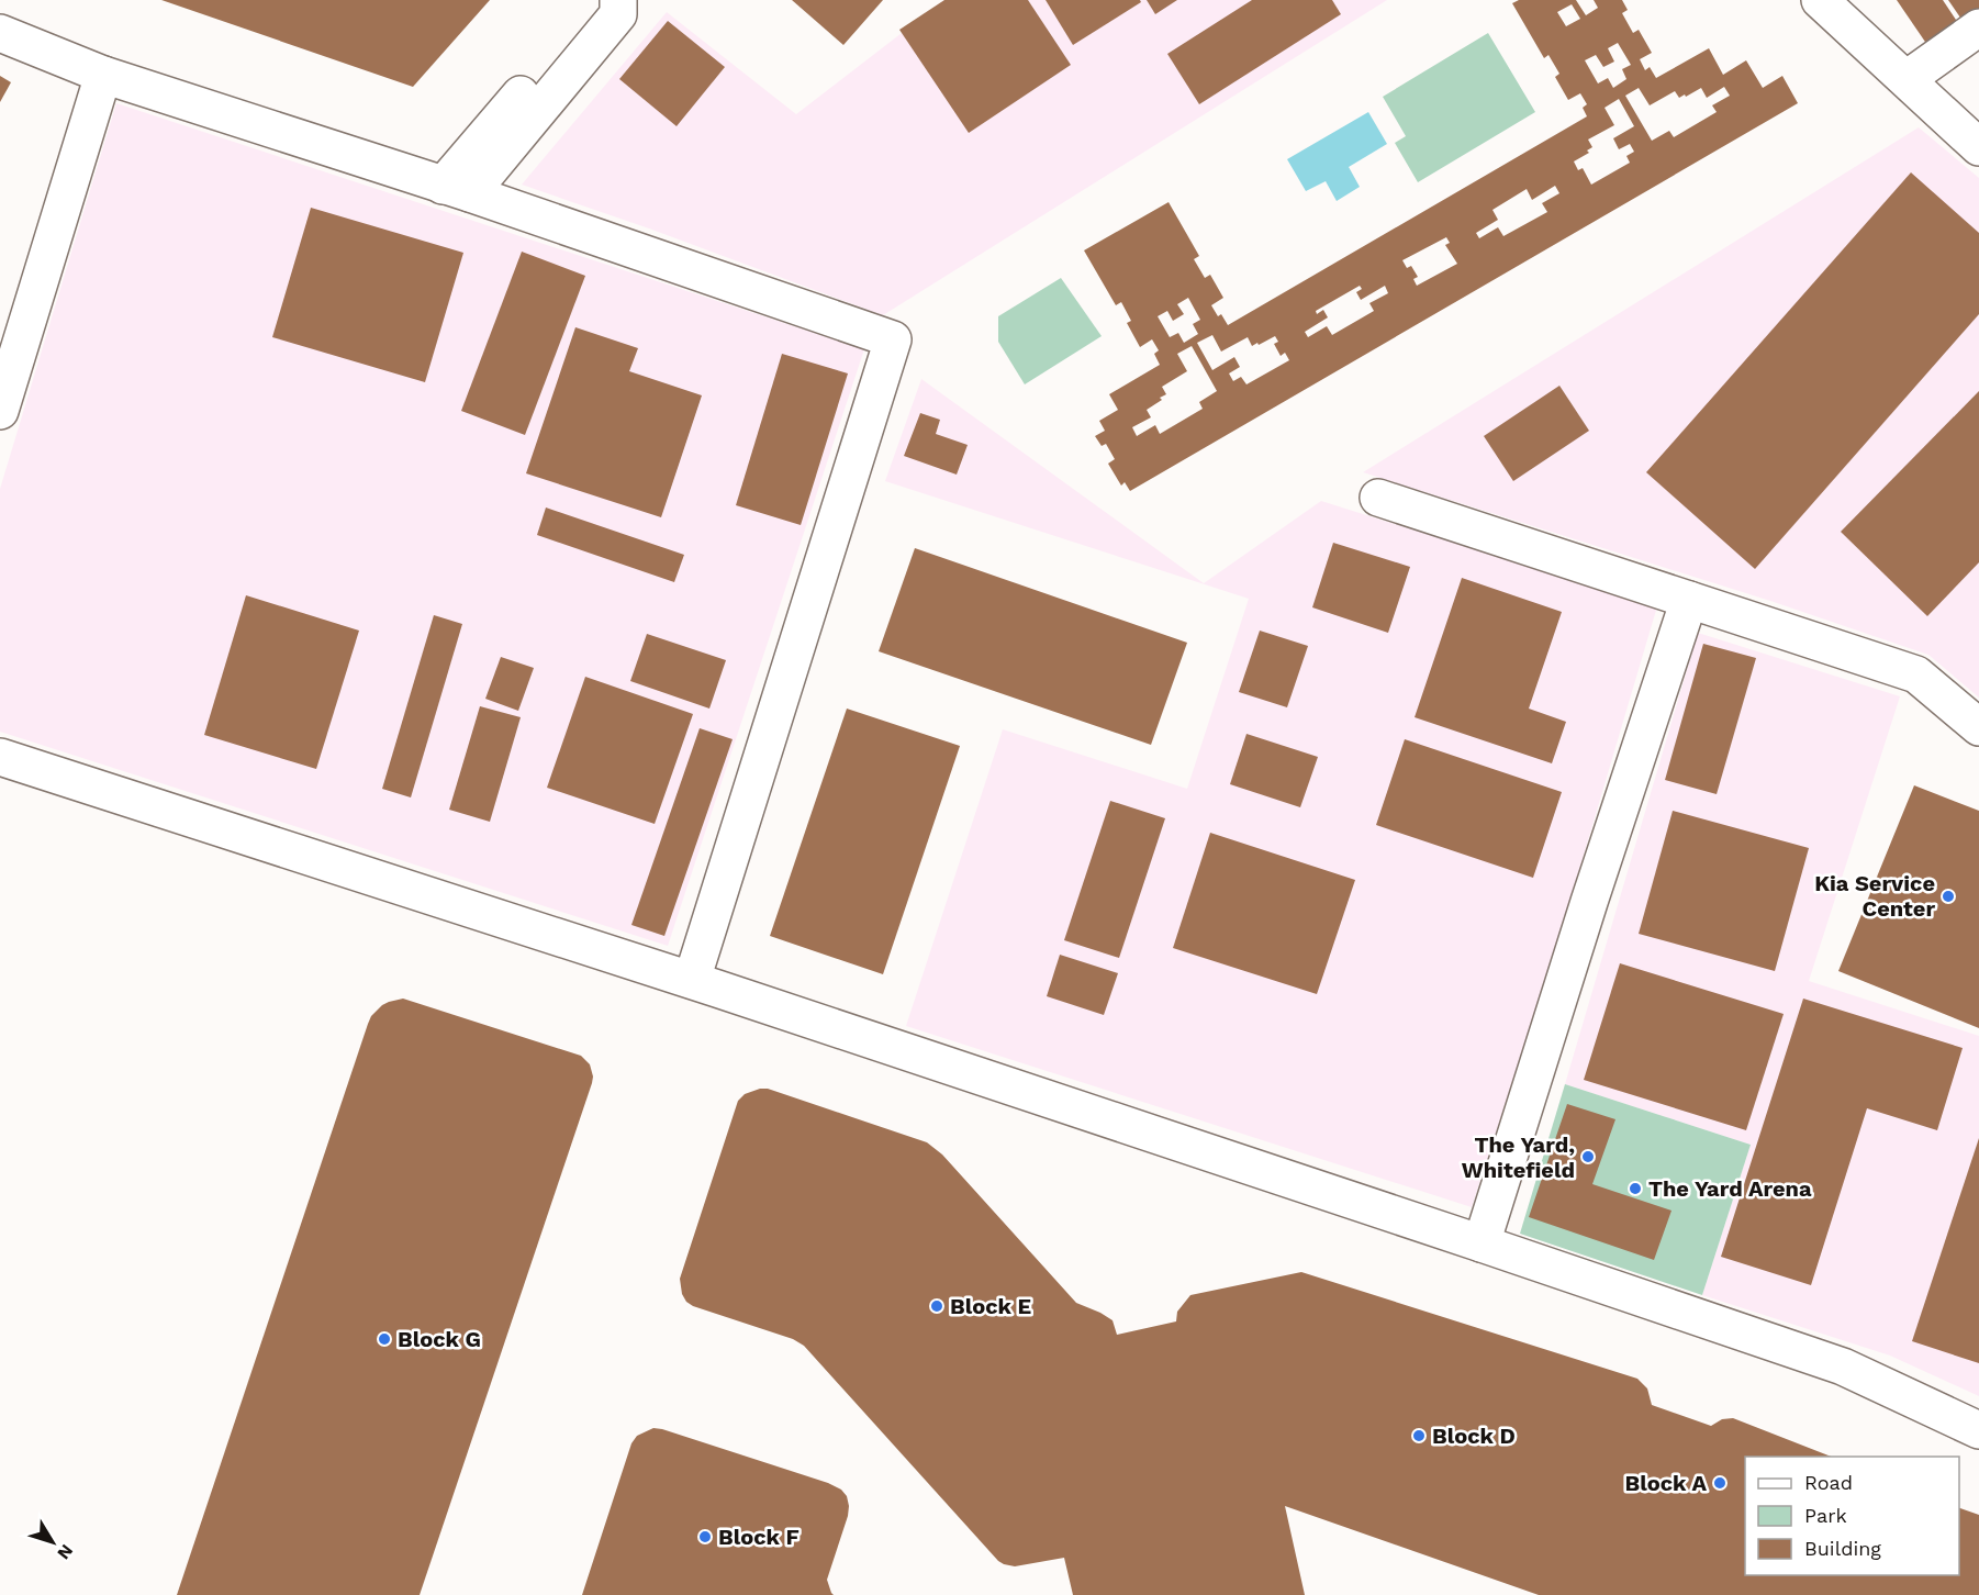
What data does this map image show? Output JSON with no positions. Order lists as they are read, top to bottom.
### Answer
{
  "places": [
    "Kia Service Center",
    "The Yard, Whitefield",
    "The Yard Arena",
    "Block E",
    "Block G",
    "Block D",
    "Block A",
    "Block F"
  ],
  "legend": ["Road", "Park", "Building"],
  "north": "bottom right"
}
